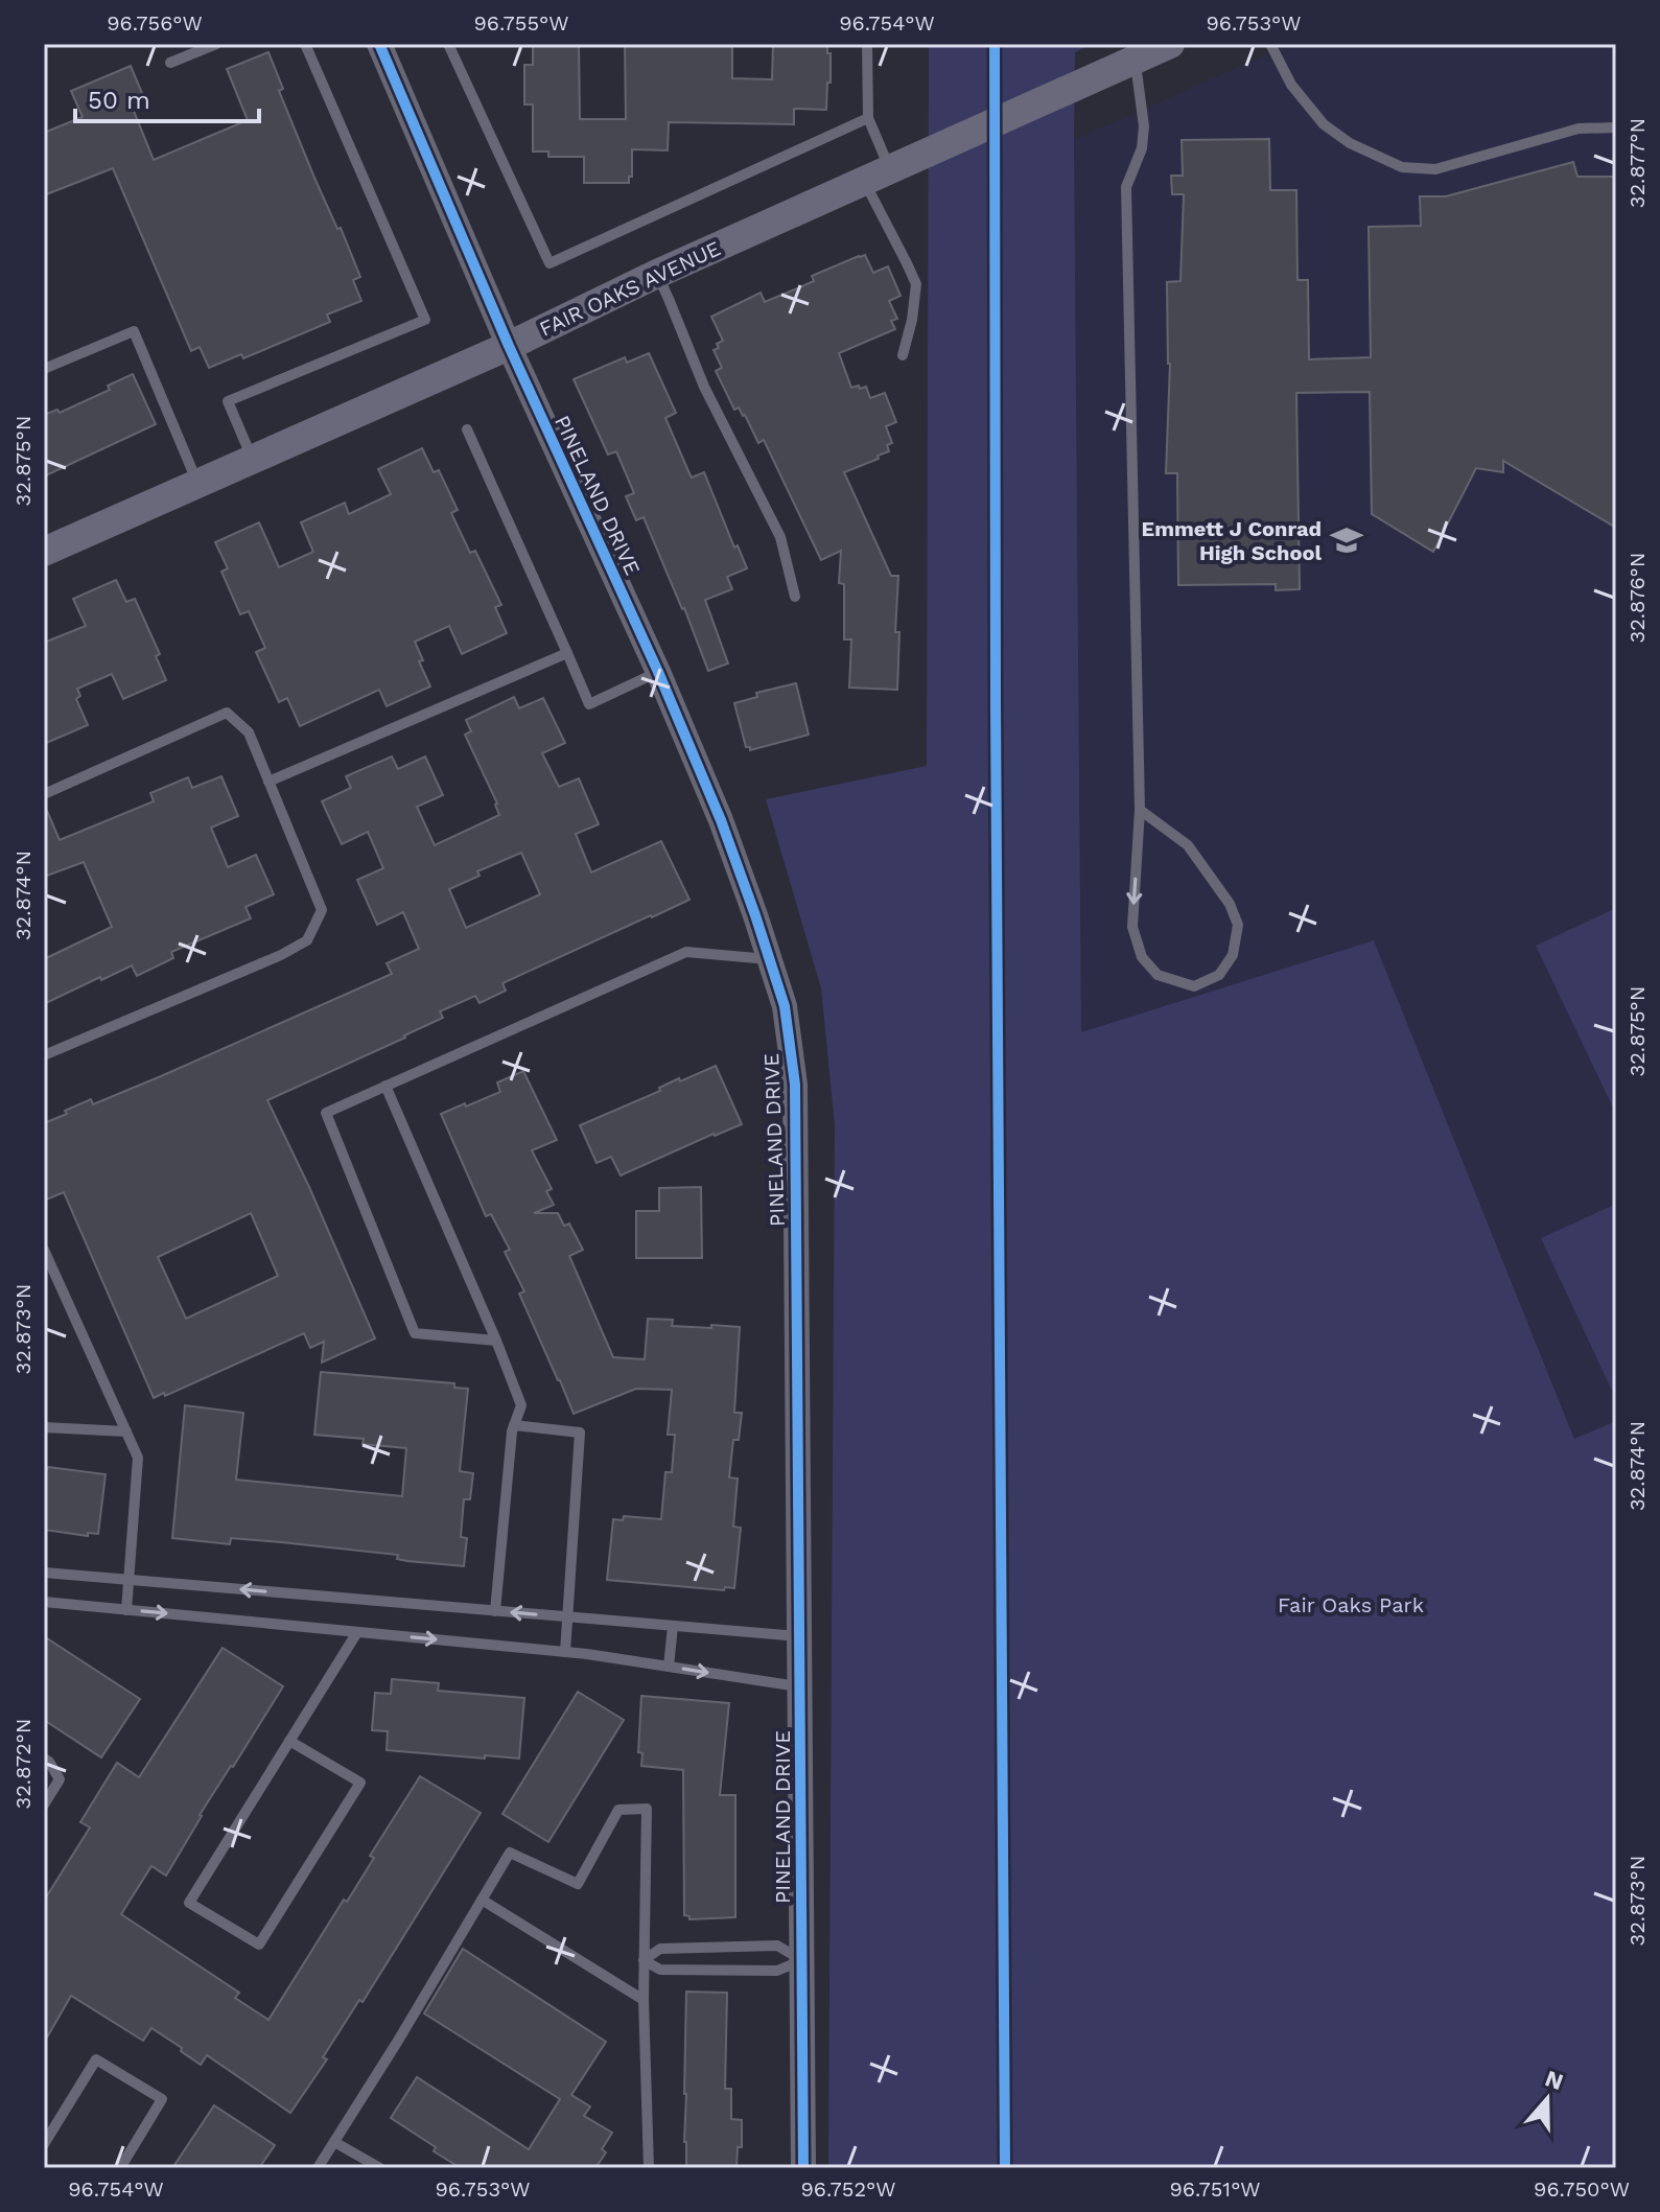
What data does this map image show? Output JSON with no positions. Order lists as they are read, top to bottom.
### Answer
{
  "streets": {
    "main road": ["FAIR OAKS AVENUE"],
    "street": ["PINELAND DRIVE"]
  },
  "crossings": [
    ["FAIR OAKS AVENUE", "PINELAND DRIVE"]
  ],
  "parks": ["Fair Oaks Park"],
  "places": {
    "school or university": ["Emmett J Conrad High School"]
  },
  "scale_bar": "50 m",
  "north": "top",
  "coordinates": [
    "96.756°W",
    "96.755°W",
    "96.754°W",
    "96.753°W",
    "32.877°N",
    "32.875°N",
    "32.876°N",
    "32.874°N",
    "32.873°N",
    "32.872°N",
    "96.752°W",
    "96.751°W",
    "96.750°W"
  ]
}
